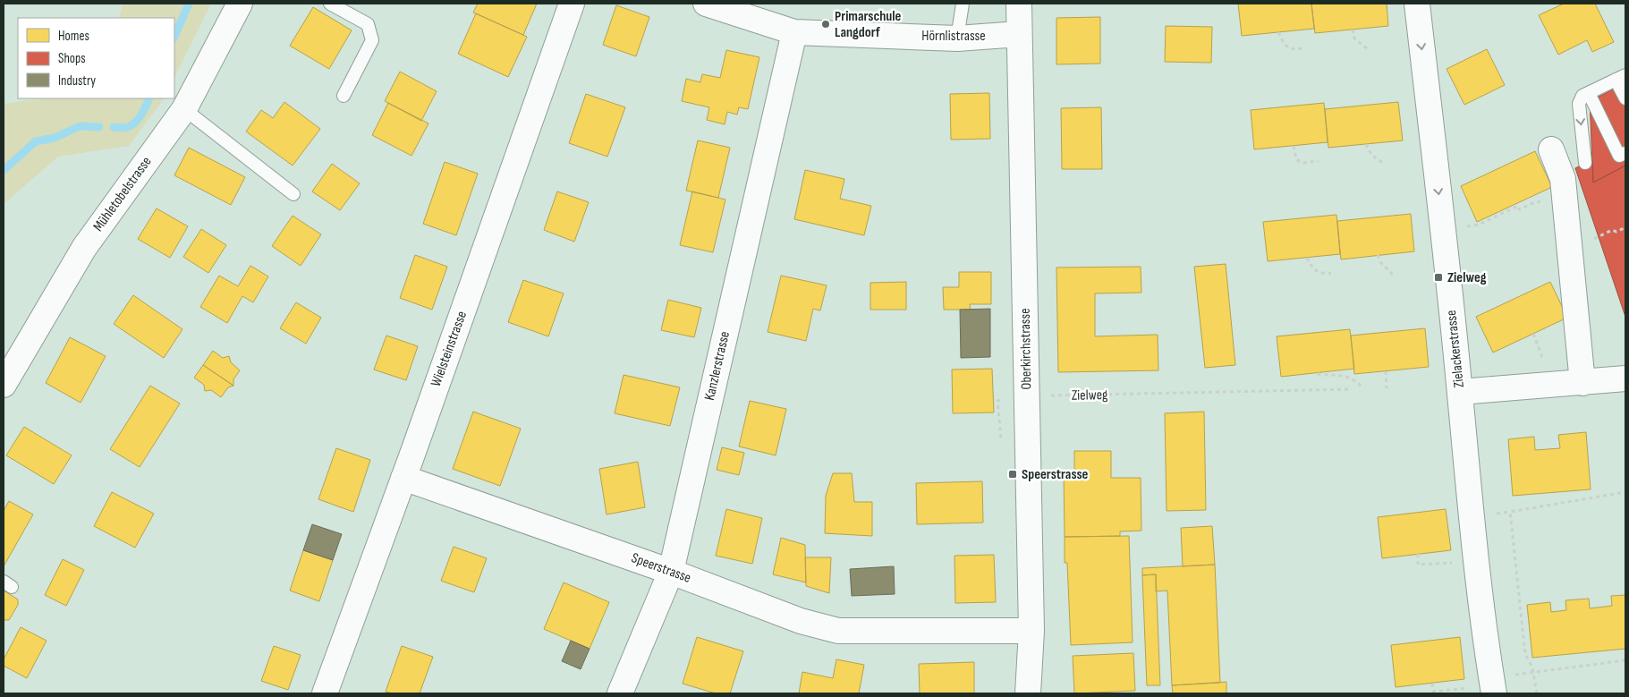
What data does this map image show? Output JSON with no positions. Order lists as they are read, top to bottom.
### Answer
{
  "streets": {
    "street": [
      "Hörnlistrasse",
      "Mühletobelstrasse",
      "Wielsteinstrasse",
      "Oberkirchstrasse",
      "Zielackerstrasse",
      "Kanzlerstrasse",
      "Speerstrasse"
    ],
    "path": ["Zielweg"]
  },
  "crossings": [
    ["Hörnlistrasse", "Oberkirchstrasse"],
    ["Hörnlistrasse", "Kanzlerstrasse"],
    ["Wielsteinstrasse", "Speerstrasse"],
    ["Oberkirchstrasse", "Speerstrasse"],
    ["Kanzlerstrasse", "Speerstrasse"]
  ],
  "places": {
    "other": ["Primarschule Langdorf"],
    "transit": ["Zielweg", "Speerstrasse"]
  },
  "legend": ["Homes", "Shops", "Industry"]
}
